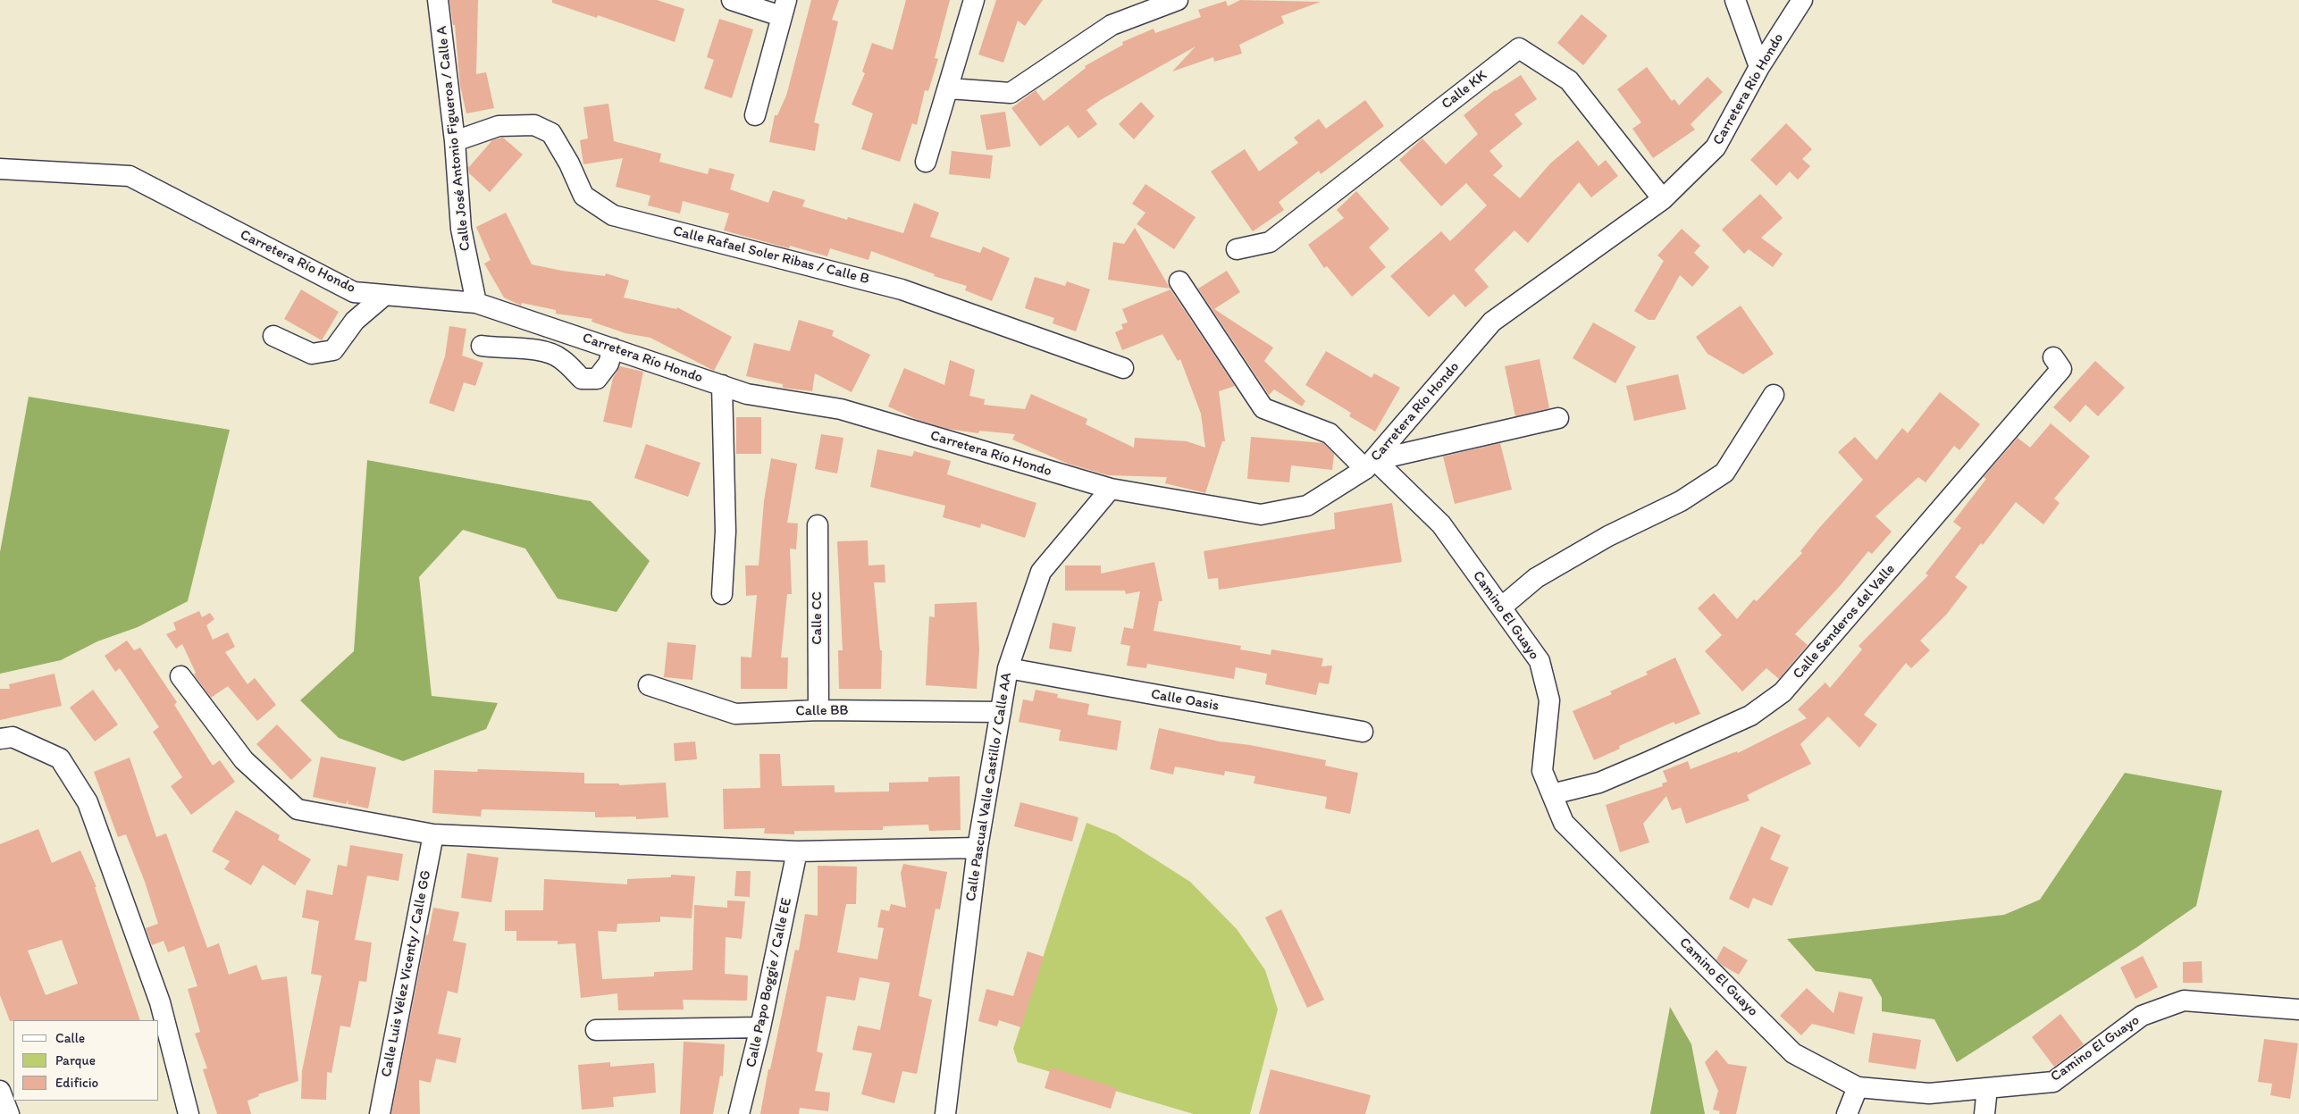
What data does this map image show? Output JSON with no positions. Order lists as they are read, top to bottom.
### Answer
{
  "streets": {
    "street": [
      "Carretera Río Hondo",
      "Calle KK",
      "Calle José Antonio Figueroa / Calle A",
      "Calle Rafael Soler Ribas / Calle B",
      "Camino El Guayo",
      "Calle CC",
      "Calle Senderos del Valle",
      "Calle Oasis",
      "Calle BB",
      "Calle Pascual Valle Castillo / Calle AA",
      "Calle Luis Vélez Vicenty / Calle GG",
      "Calle Papo Boggie / Calle EE"
    ]
  },
  "crossings": [
    ["Carretera Río Hondo", "Calle KK"],
    ["Carretera Río Hondo", "Calle José Antonio Figueroa / Calle A"],
    ["Carretera Río Hondo", "Camino El Guayo"],
    ["Carretera Río Hondo", "Calle Pascual Valle Castillo / Calle AA"],
    ["Calle José Antonio Figueroa / Calle A", "Calle Rafael Soler Ribas / Calle B"],
    ["Camino El Guayo", "Calle Senderos del Valle"],
    ["Calle CC", "Calle BB"],
    ["Calle Oasis", "Calle Pascual Valle Castillo / Calle AA"],
    ["Calle BB", "Calle Pascual Valle Castillo / Calle AA"]
  ],
  "legend": ["Calle", "Parque", "Edificio"]
}
